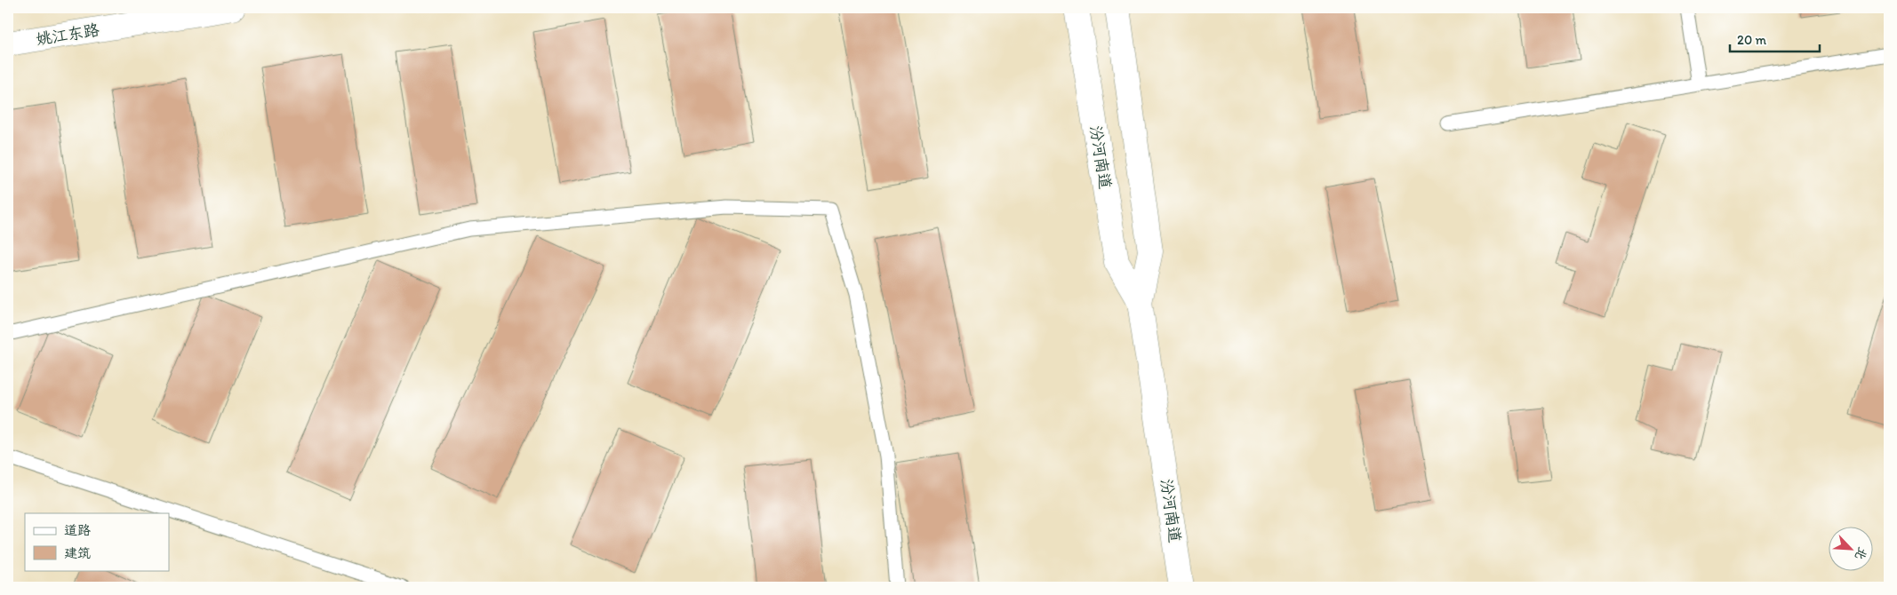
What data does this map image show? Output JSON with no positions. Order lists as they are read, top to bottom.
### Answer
{
  "streets": {
    "main road": ["姚江东路", "汾河南道"]
  },
  "legend": ["道路", "建筑"],
  "scale_bar": "20 m",
  "north": "bottom right"
}
